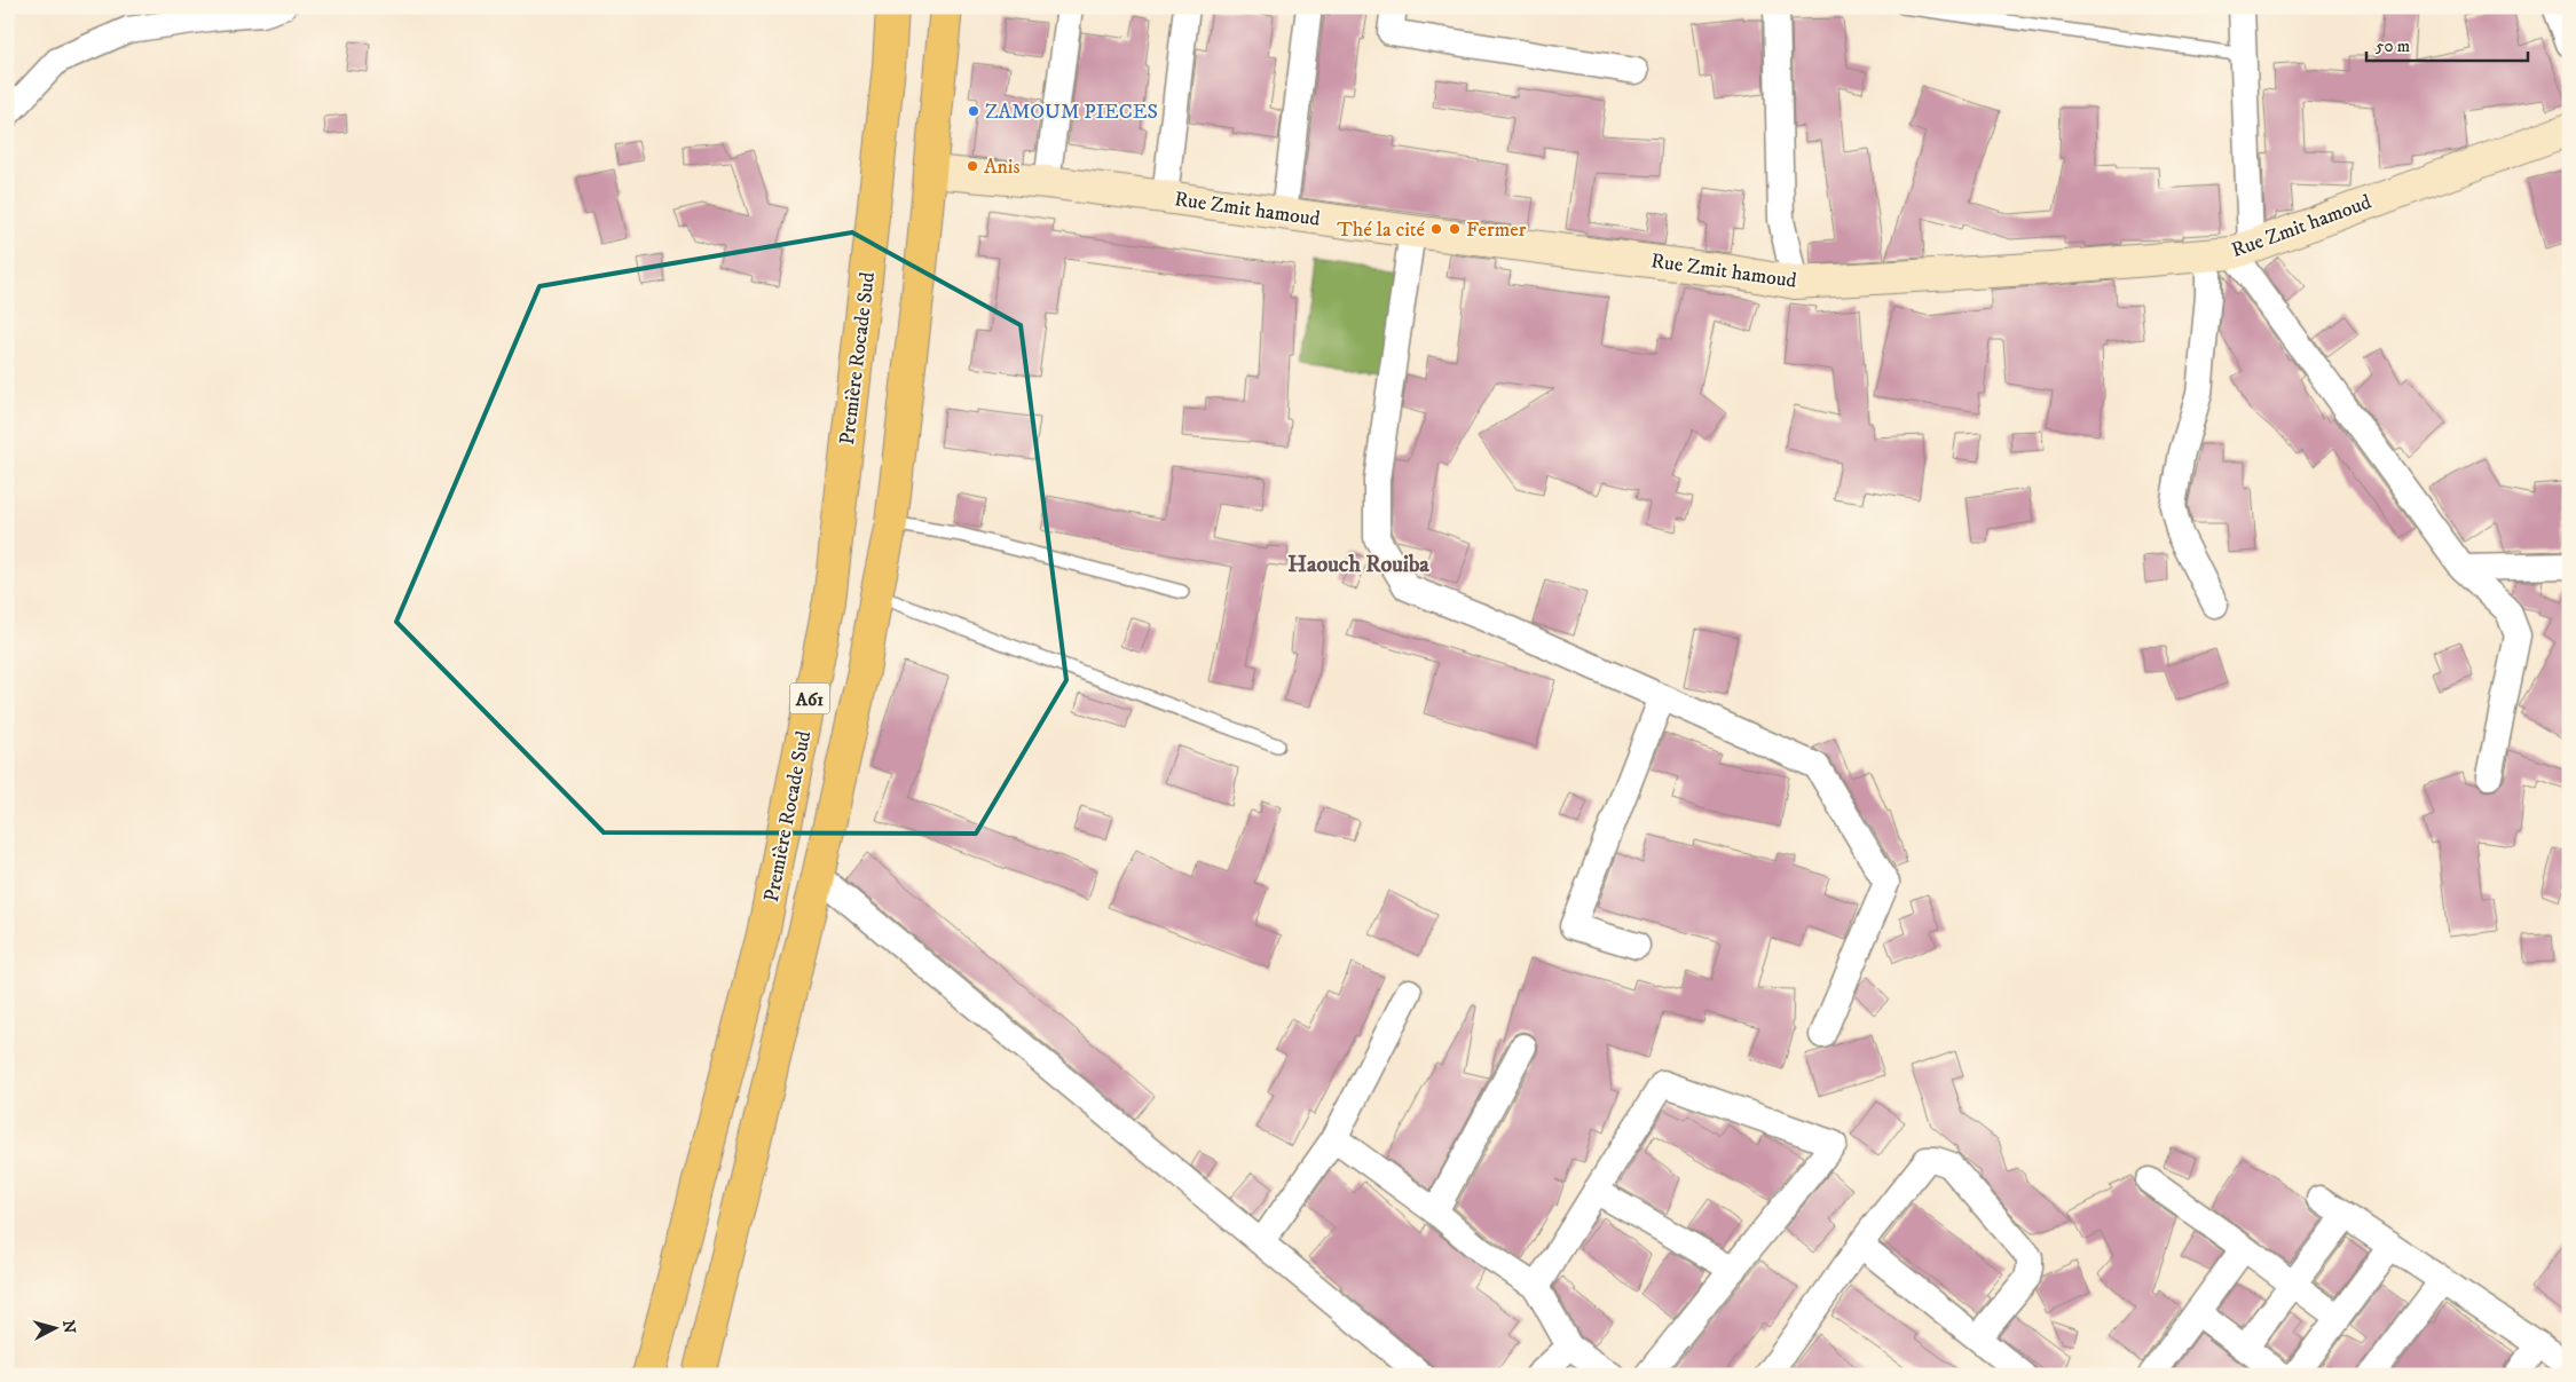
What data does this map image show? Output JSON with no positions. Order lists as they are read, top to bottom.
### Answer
{
  "streets": {
    "highway": ["Première Rocade Sud", "A61"],
    "street": ["Rue Zmit hamoud"]
  },
  "crossings": [
    ["Rue Zmit hamoud", "Première Rocade Sud"]
  ],
  "districts": ["Haouch Rouiba"],
  "places": [
    "ZAMOUM PIECES",
    "Anis",
    "Thé la cité",
    "Fermer"
  ],
  "scale_bar": "50 m",
  "north": "right"
}
